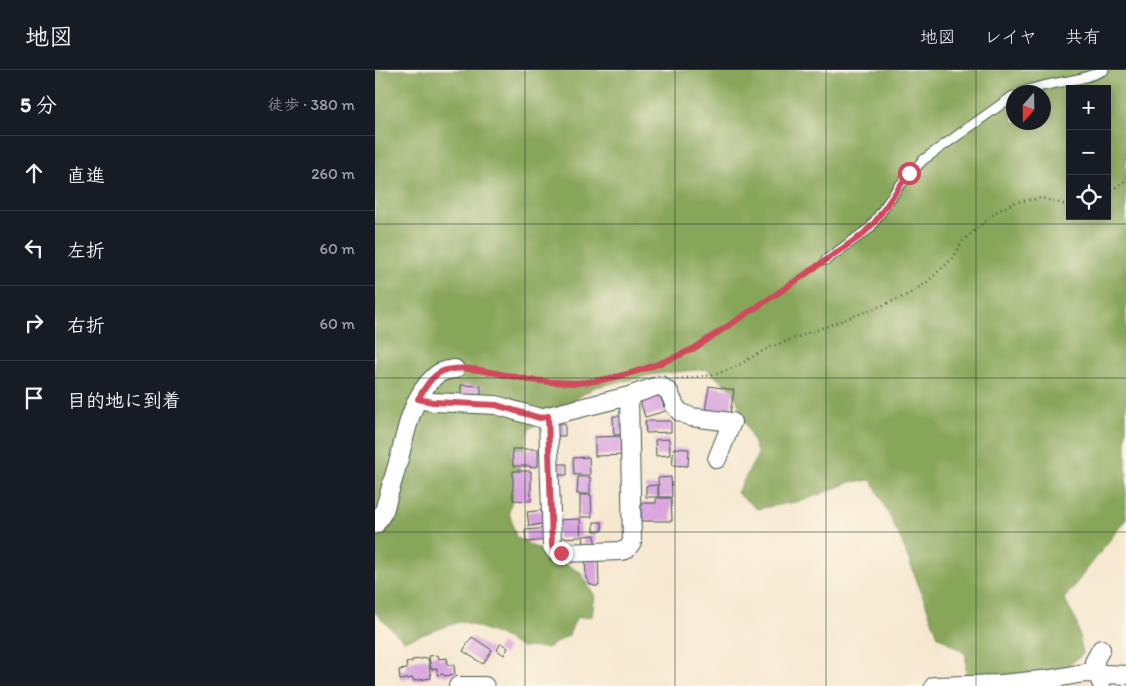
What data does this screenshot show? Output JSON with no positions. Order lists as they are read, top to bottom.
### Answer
{
  "north": "bottom",
  "page": {
    "header": "地図",
    "nav": ["地図", "レイヤ", "共有"],
    "heading": ["5 分", "徒歩 · 380 m"],
    "map_buttons": ["+", "−"],
    "list": [
      ["直進", "260 m"],
      ["左折", "60 m"],
      ["右折", "60 m"],
      "目的地に到着"
    ]
  }
}
